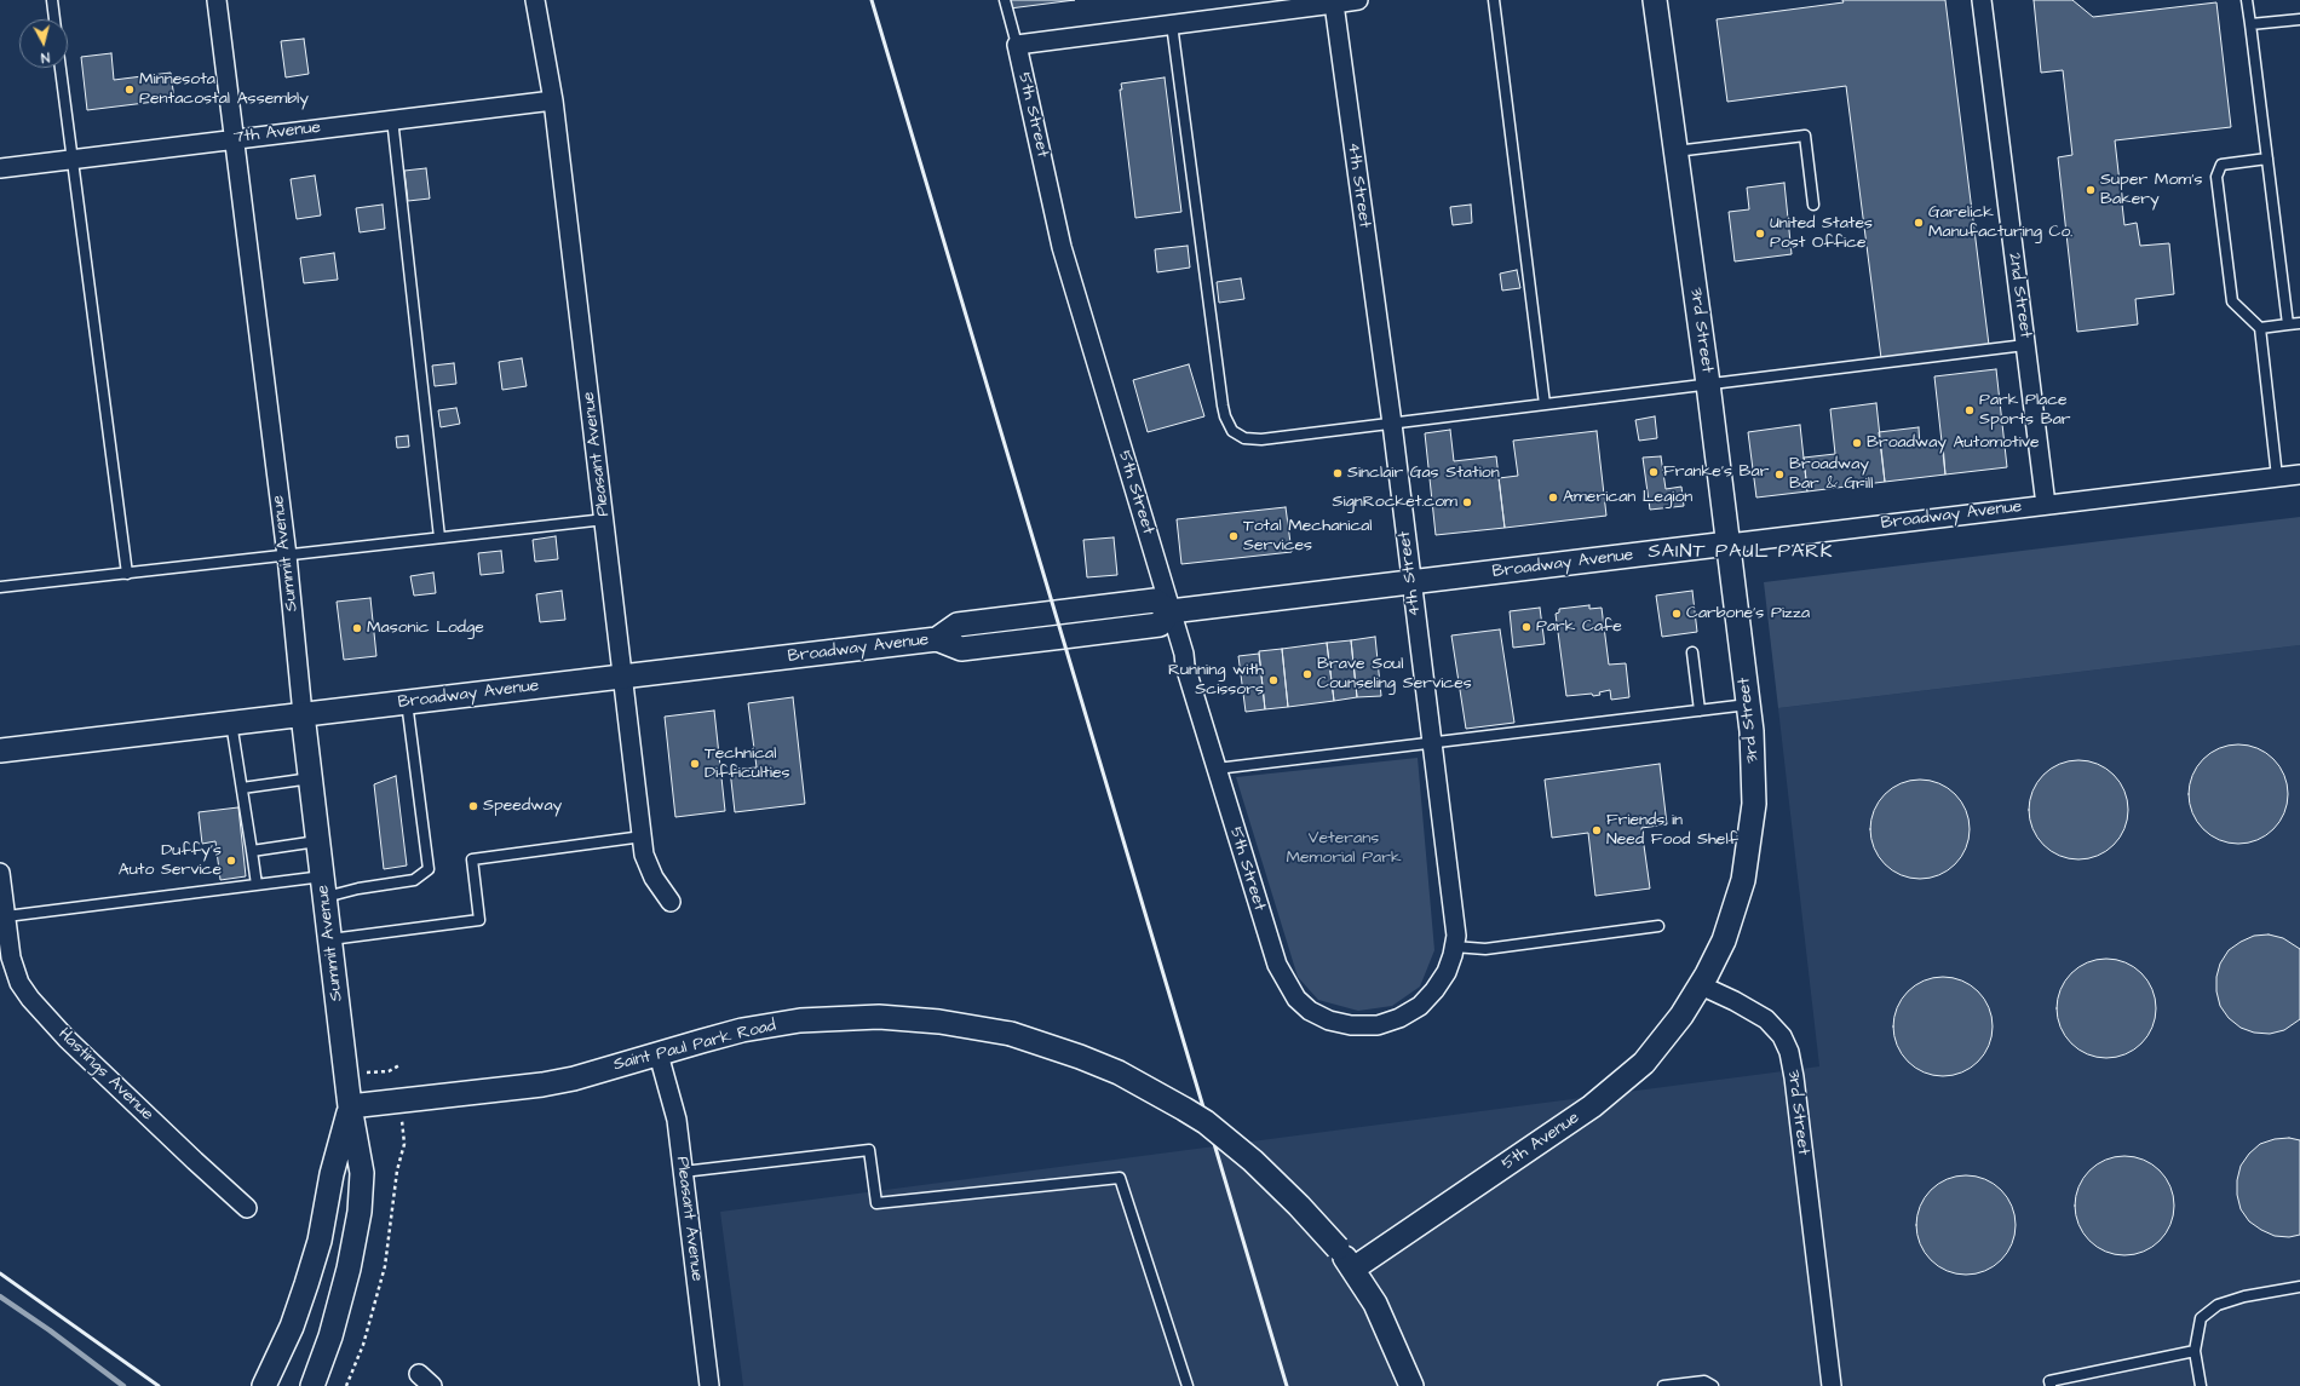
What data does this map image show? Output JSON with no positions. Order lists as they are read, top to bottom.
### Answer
{
  "streets": {
    "street": [
      "5th Street",
      "7th Avenue",
      "4th Street",
      "2nd Street",
      "3rd Street",
      "Pleasant Avenue",
      "Broadway Avenue",
      "Summit Avenue",
      "Saint Paul Park Road",
      "Hastings Avenue",
      "5th Avenue"
    ]
  },
  "crossings": [
    ["5th Street", "4th Street"],
    ["5th Street", "Broadway Avenue"],
    ["7th Avenue", "Pleasant Avenue"],
    ["7th Avenue", "Summit Avenue"],
    ["4th Street", "Broadway Avenue"],
    ["2nd Street", "Broadway Avenue"],
    ["3rd Street", "Broadway Avenue"],
    ["3rd Street", "5th Avenue"],
    ["Pleasant Avenue", "Broadway Avenue"],
    ["Pleasant Avenue", "Saint Paul Park Road"],
    ["Broadway Avenue", "Summit Avenue"],
    ["Summit Avenue", "Saint Paul Park Road"],
    ["Saint Paul Park Road", "5th Avenue"]
  ],
  "districts": ["SAINT PAUL PARK"],
  "parks": ["Veterans Memorial Park"],
  "places": [
    "Minnesota Pentacostal Assembly",
    "Super Mom's Bakery",
    "Garelick Manufacturing Co.",
    "United States Post Office",
    "Park Place Sports Bar",
    "Broadway Automotive",
    "Franke's Bar",
    "Sinclair Gas Station",
    "Broadway Bar & Grill",
    "American Legion",
    "SignRocket.com",
    "Total Mechanical Services",
    "Carbone's Pizza",
    "Park Cafe",
    "Masonic Lodge",
    "Brave Soul Counseling Services",
    "Running with Scissors",
    "Technical Difficulties",
    "Speedway",
    "Friends in Need Food Shelf",
    "Duffy's Auto Service"
  ],
  "north": "bottom"
}
